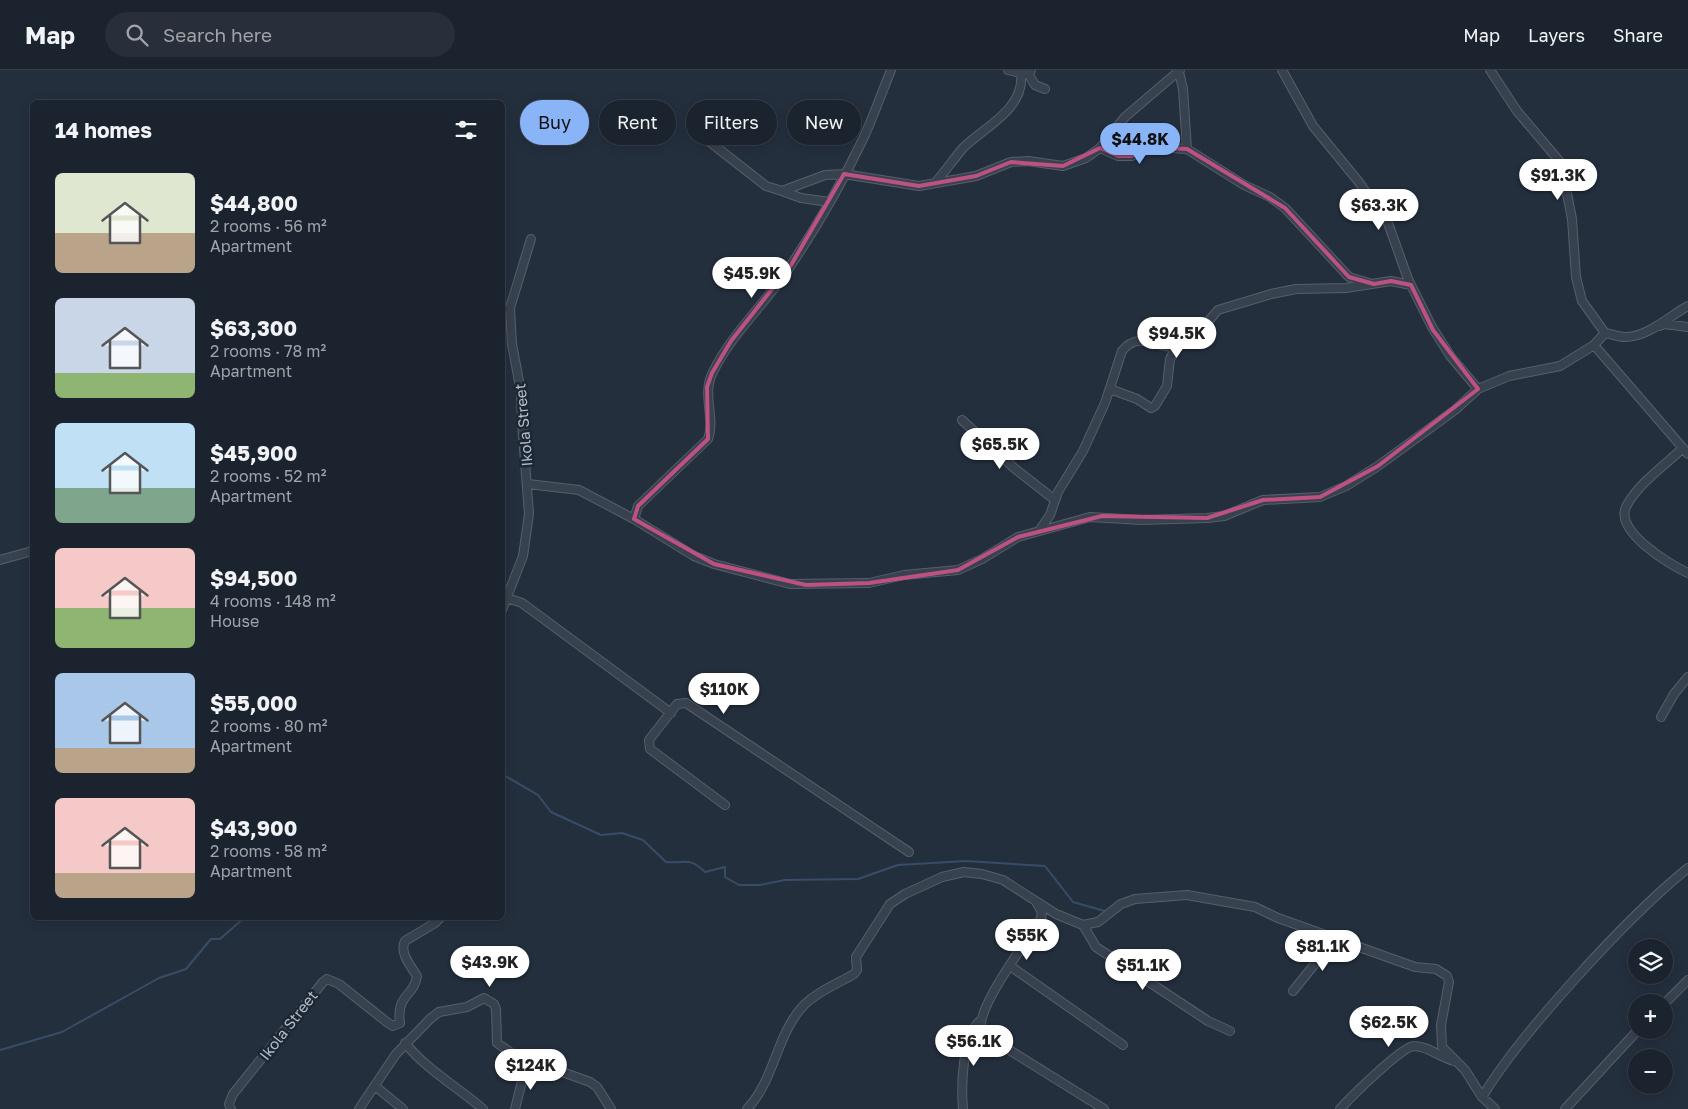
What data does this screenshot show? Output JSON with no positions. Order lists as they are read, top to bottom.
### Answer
{
  "streets": {
    "street": ["Ikola Street"]
  },
  "page": {
    "header": "Map",
    "search": "Search here",
    "nav": ["Map", "Layers", "Share"],
    "chip": [
      "Buy",
      "Rent",
      "Filters",
      "New"
    ],
    "heading": "14 homes",
    "price": [
      "$44.8K",
      "$91.3K",
      "$63.3K",
      "$45.9K",
      "$94.5K",
      "$65.5K",
      "$110K",
      "$55K",
      "$81.1K",
      "$43.9K",
      "$51.1K",
      "$62.5K",
      "$56.1K",
      "$124K"
    ],
    "list": [
      {
        "name": "$44,800",
        "note": "2 rooms · 56 m² · Apartment"
      },
      {
        "name": "$63,300",
        "note": "2 rooms · 78 m² · Apartment"
      },
      {
        "name": "$45,900",
        "note": "2 rooms · 52 m² · Apartment"
      },
      {
        "name": "$94,500",
        "note": "4 rooms · 148 m² · House"
      },
      {
        "name": "$55,000",
        "note": "2 rooms · 80 m² · Apartment"
      },
      {
        "name": "$43,900",
        "note": "2 rooms · 58 m² · Apartment"
      }
    ],
    "map_buttons": ["+", "−"]
  }
}
